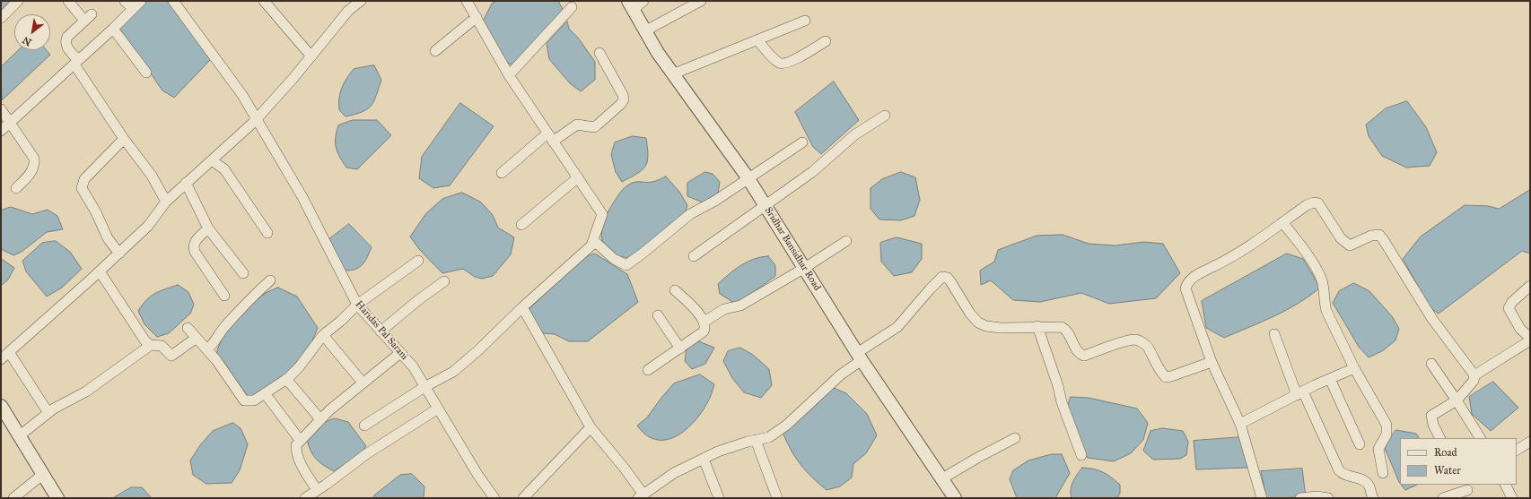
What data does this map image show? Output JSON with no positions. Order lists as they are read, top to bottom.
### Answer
{
  "streets": {
    "street": ["Sridhar Bansidhar Road", "Haridas Pal Sarani"]
  },
  "legend": ["Road", "Water"],
  "north": "bottom left"
}
